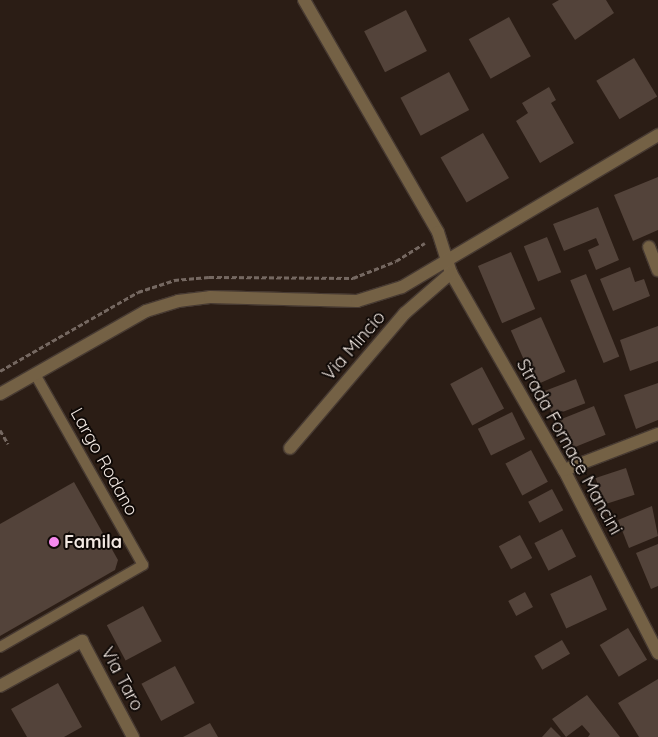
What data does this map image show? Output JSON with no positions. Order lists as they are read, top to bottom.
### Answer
{
  "streets": {
    "street": ["Via Mincio", "Strada Fornace Mancini", "Via Taro"],
    "lane": ["Largo Rodano"]
  },
  "crossings": [
    ["Via Mincio", "Strada Fornace Mancini"]
  ],
  "places": ["Famila"]
}
